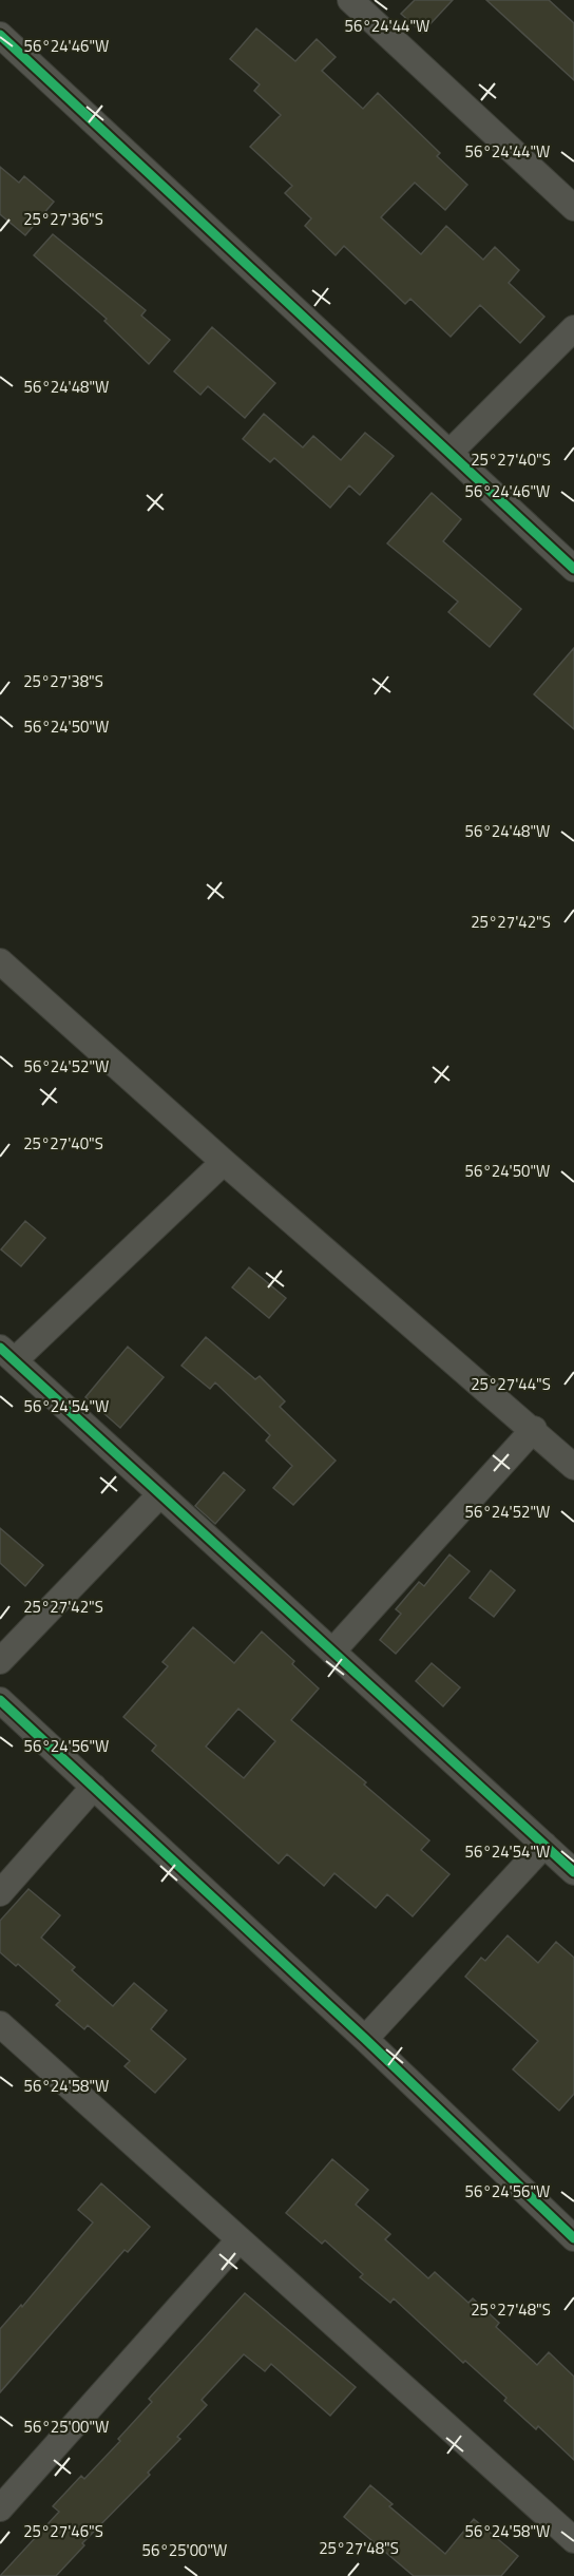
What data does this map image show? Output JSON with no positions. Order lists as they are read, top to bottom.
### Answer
{
  "coordinates": [
    "56°24'44\"W",
    "56°24'46\"W",
    "25°27'36\"S",
    "56°24'48\"W",
    "25°27'40\"S",
    "25°27'38\"S",
    "56°24'50\"W",
    "25°27'42\"S",
    "56°24'52\"W",
    "25°27'44\"S",
    "56°24'54\"W",
    "56°24'56\"W",
    "56°24'58\"W",
    "25°27'48\"S",
    "56°25'00\"W",
    "25°27'46\"S"
  ]
}
